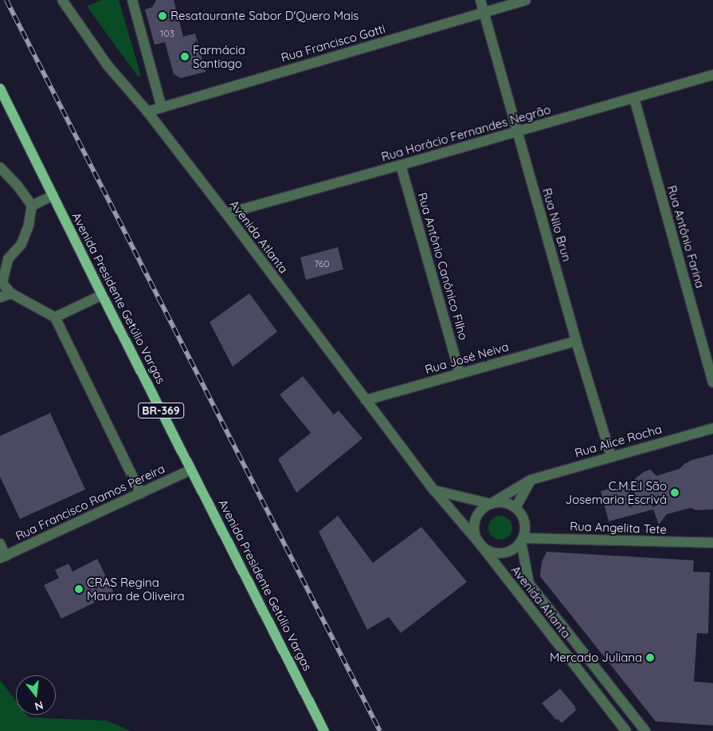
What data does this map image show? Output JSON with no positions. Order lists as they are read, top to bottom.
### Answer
{
  "streets": {
    "main road": ["Avenida Presidente Getúlio Vargas", "BR-369"],
    "street": [
      "Rua Francisco Gatti",
      "Rua Horácio Fernandes Negrão",
      "Rua Nilo Brun",
      "Avenida Atlanta",
      "Rua Antônio Farina",
      "Rua Antônio Canônico Filho",
      "Rua José Neiva",
      "Rua Alice Rocha",
      "Rua Francisco Ramos Pereira",
      "Rua Angelita Tete"
    ]
  },
  "crossings": [
    ["Rua Francisco Gatti", "Rua Nilo Brun"],
    ["Rua Francisco Gatti", "Avenida Atlanta"],
    ["Rua Horácio Fernandes Negrão", "Rua Nilo Brun"],
    ["Rua Horácio Fernandes Negrão", "Avenida Atlanta"],
    ["Rua Horácio Fernandes Negrão", "Rua Antônio Farina"],
    ["Rua Horácio Fernandes Negrão", "Rua Antônio Canônico Filho"],
    ["Rua Nilo Brun", "Rua José Neiva"],
    ["Rua Nilo Brun", "Rua Alice Rocha"],
    ["Avenida Atlanta", "Rua José Neiva"],
    ["Avenida Atlanta", "Rua Alice Rocha"],
    ["Avenida Atlanta", "Rua Angelita Tete"],
    ["Rua Antônio Canônico Filho", "Rua José Neiva"],
    ["Avenida Presidente Getúlio Vargas", "Rua Francisco Ramos Pereira"],
    ["Rua Alice Rocha", "Rua Angelita Tete"]
  ],
  "places": [
    "Resataurante Sabor D'Quero Mais",
    "Farmácia Santiago",
    "C.M.E.I São Josemaria Escrivá",
    "CRAS Regina Maura de Oliveira",
    "Mercado Juliana"
  ],
  "house_numbers": ["103", "760"],
  "north": "bottom"
}
